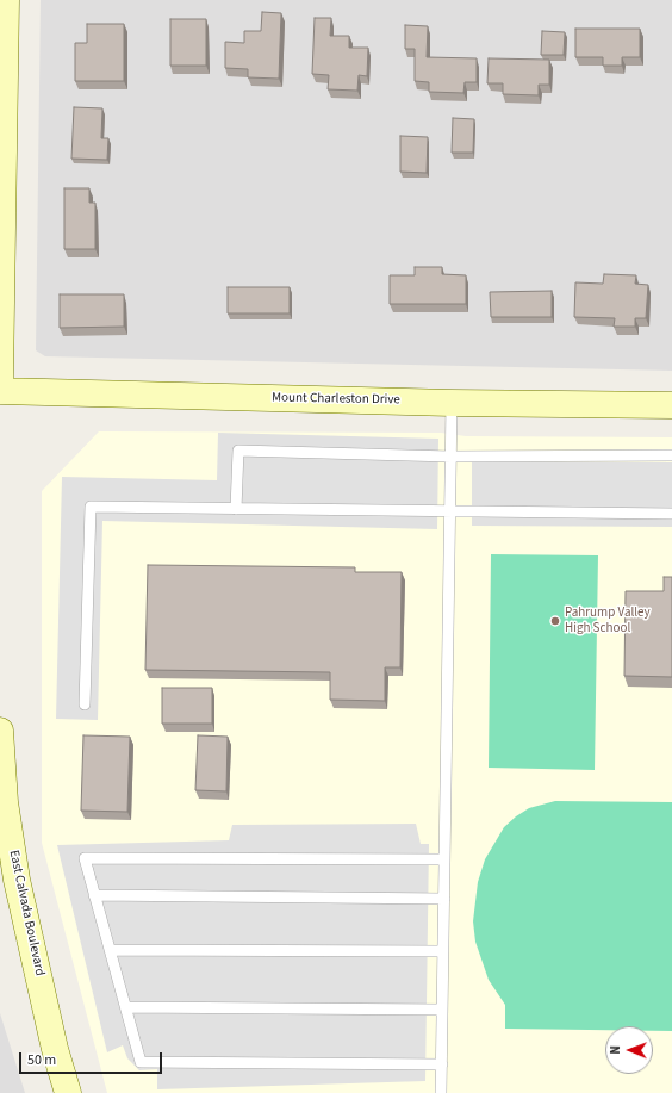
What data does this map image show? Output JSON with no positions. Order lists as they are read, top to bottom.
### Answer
{
  "streets": {
    "main road": ["Mount Charleston Drive", "East Calvada Boulevard"]
  },
  "places": ["Pahrump Valley High School"],
  "scale_bar": "50 m",
  "north": "left"
}
